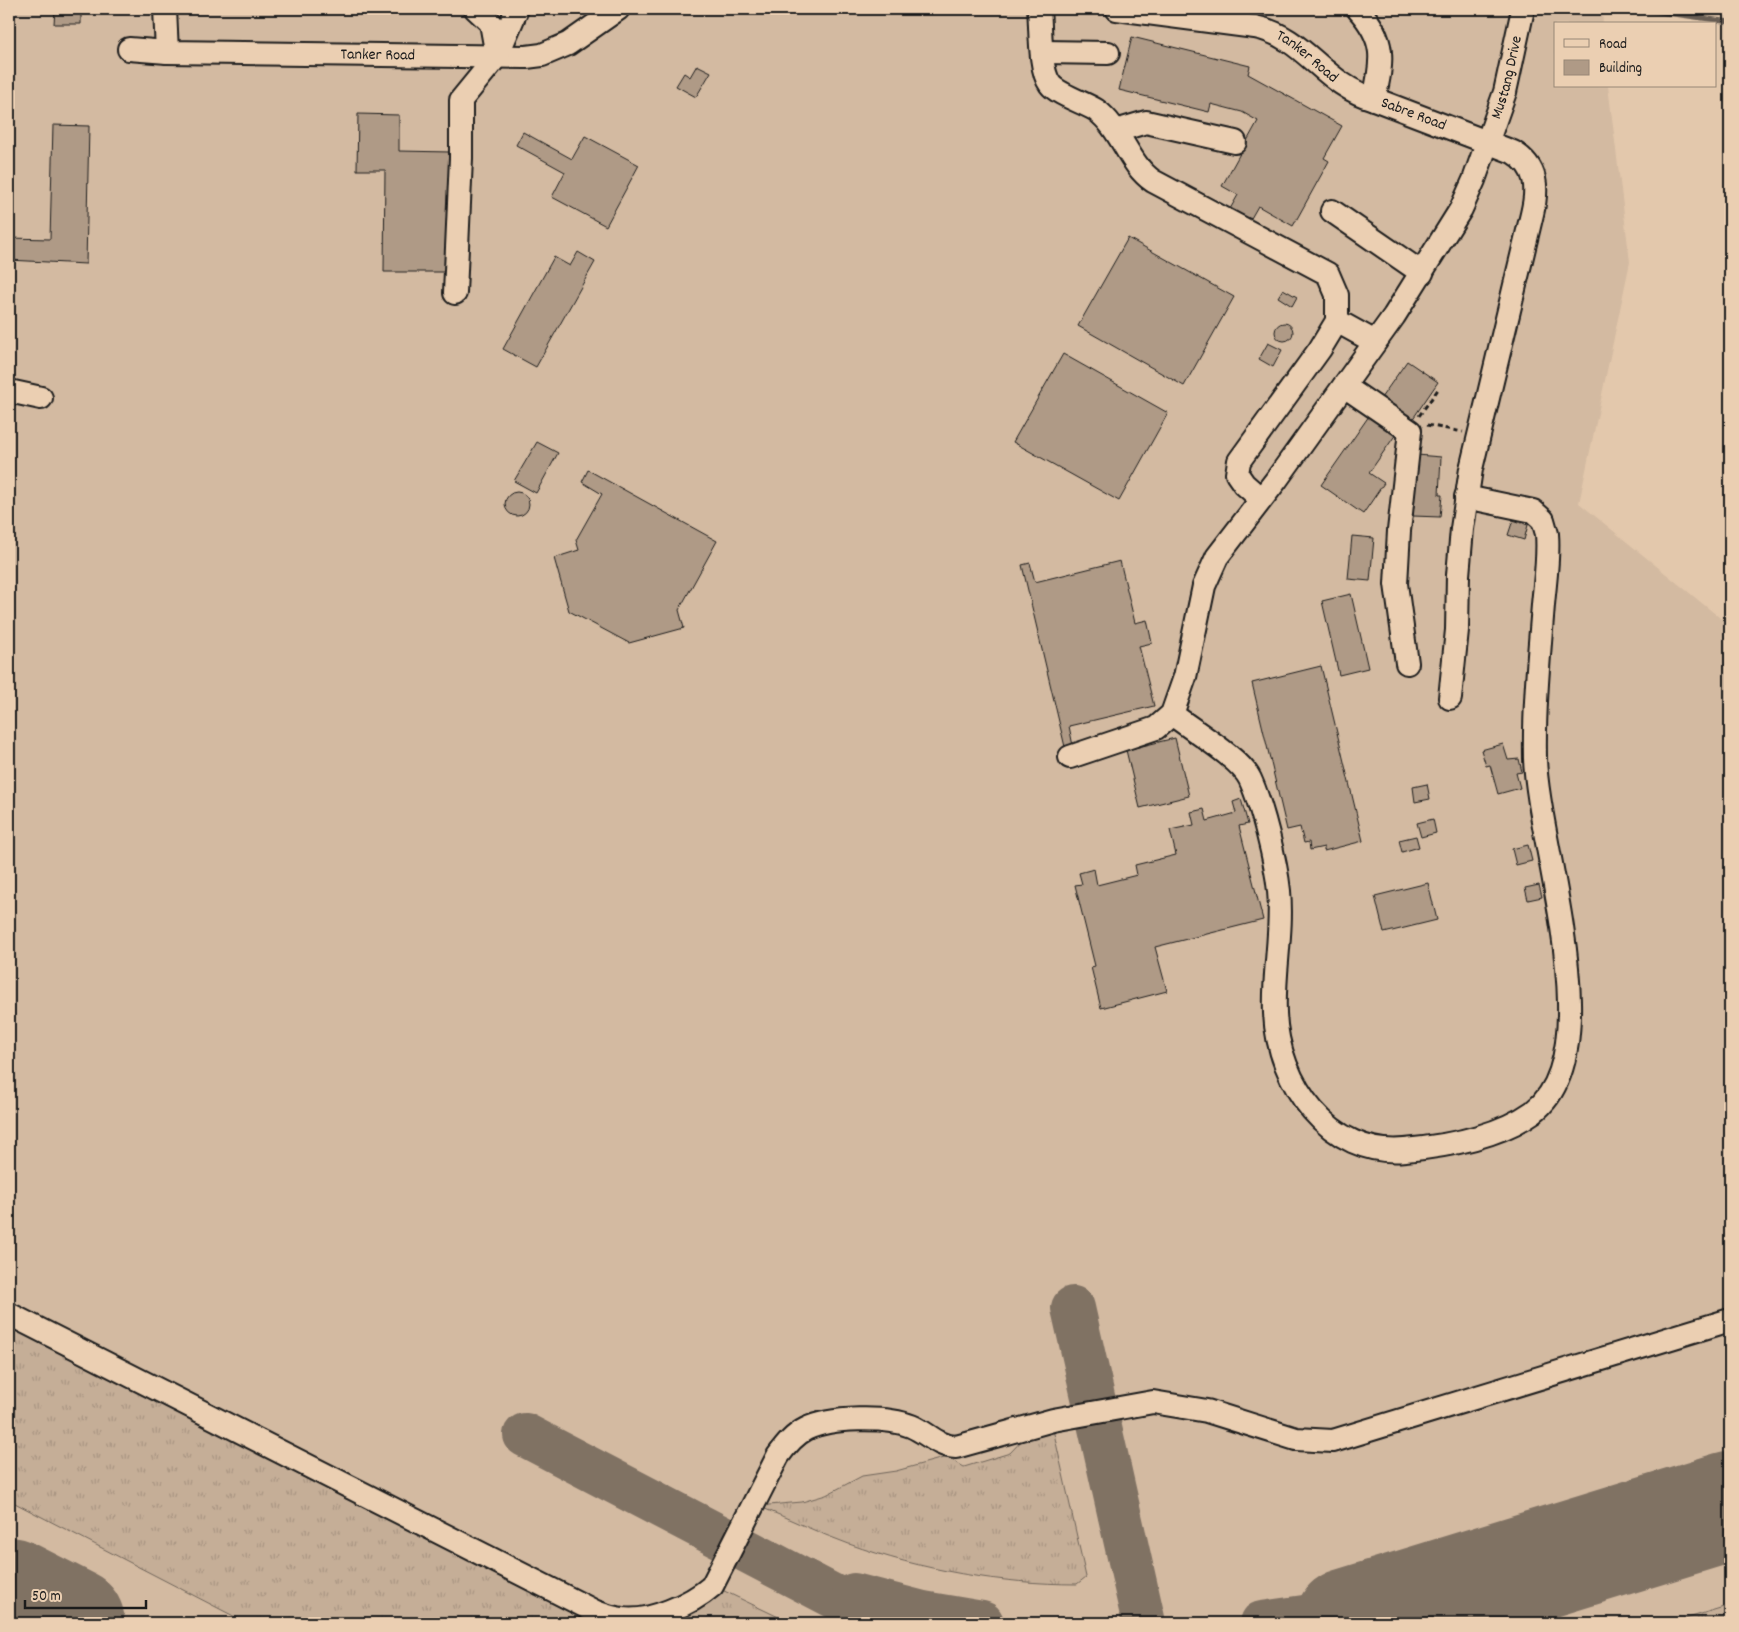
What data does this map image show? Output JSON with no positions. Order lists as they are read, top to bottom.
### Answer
{
  "streets": {
    "street": ["Tanker Road", "Mustang Drive", "Sabre Road"]
  },
  "crossings": [
    ["Tanker Road", "Sabre Road"],
    ["Mustang Drive", "Sabre Road"]
  ],
  "legend": ["Road", "Building"],
  "scale_bar": "50 m"
}
